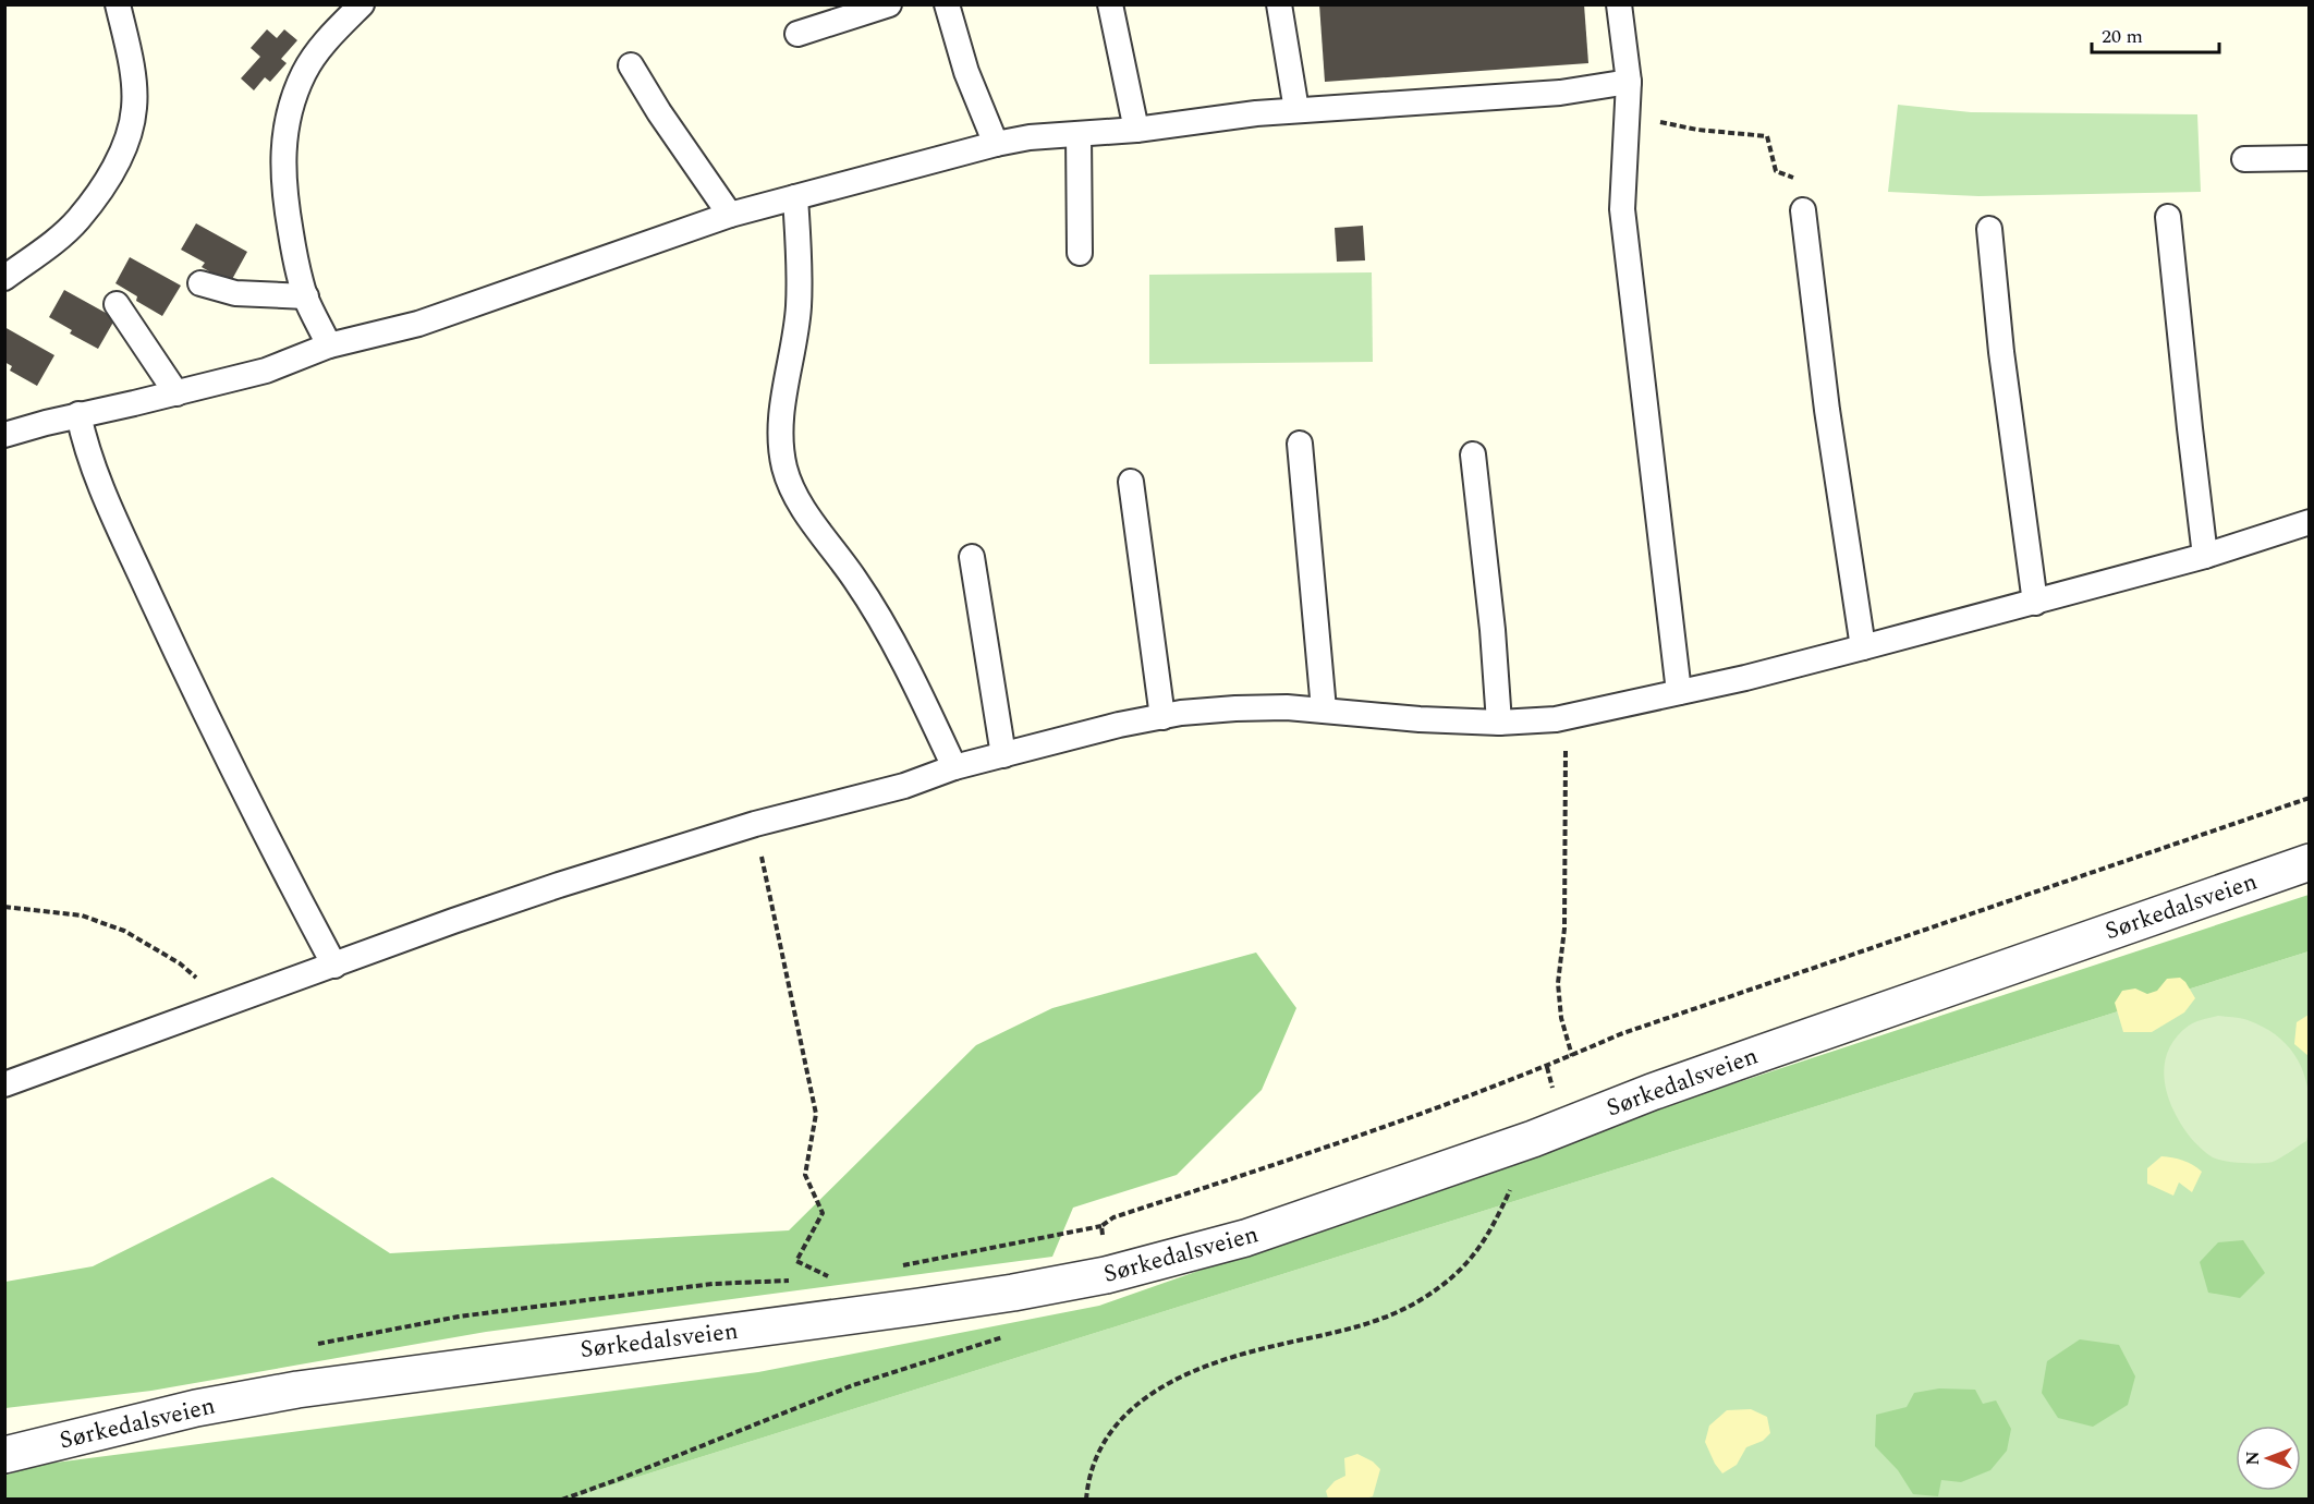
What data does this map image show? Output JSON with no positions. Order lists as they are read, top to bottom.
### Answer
{
  "streets": {
    "street": ["Sørkedalsveien"]
  },
  "scale_bar": "20 m",
  "north": "left"
}
